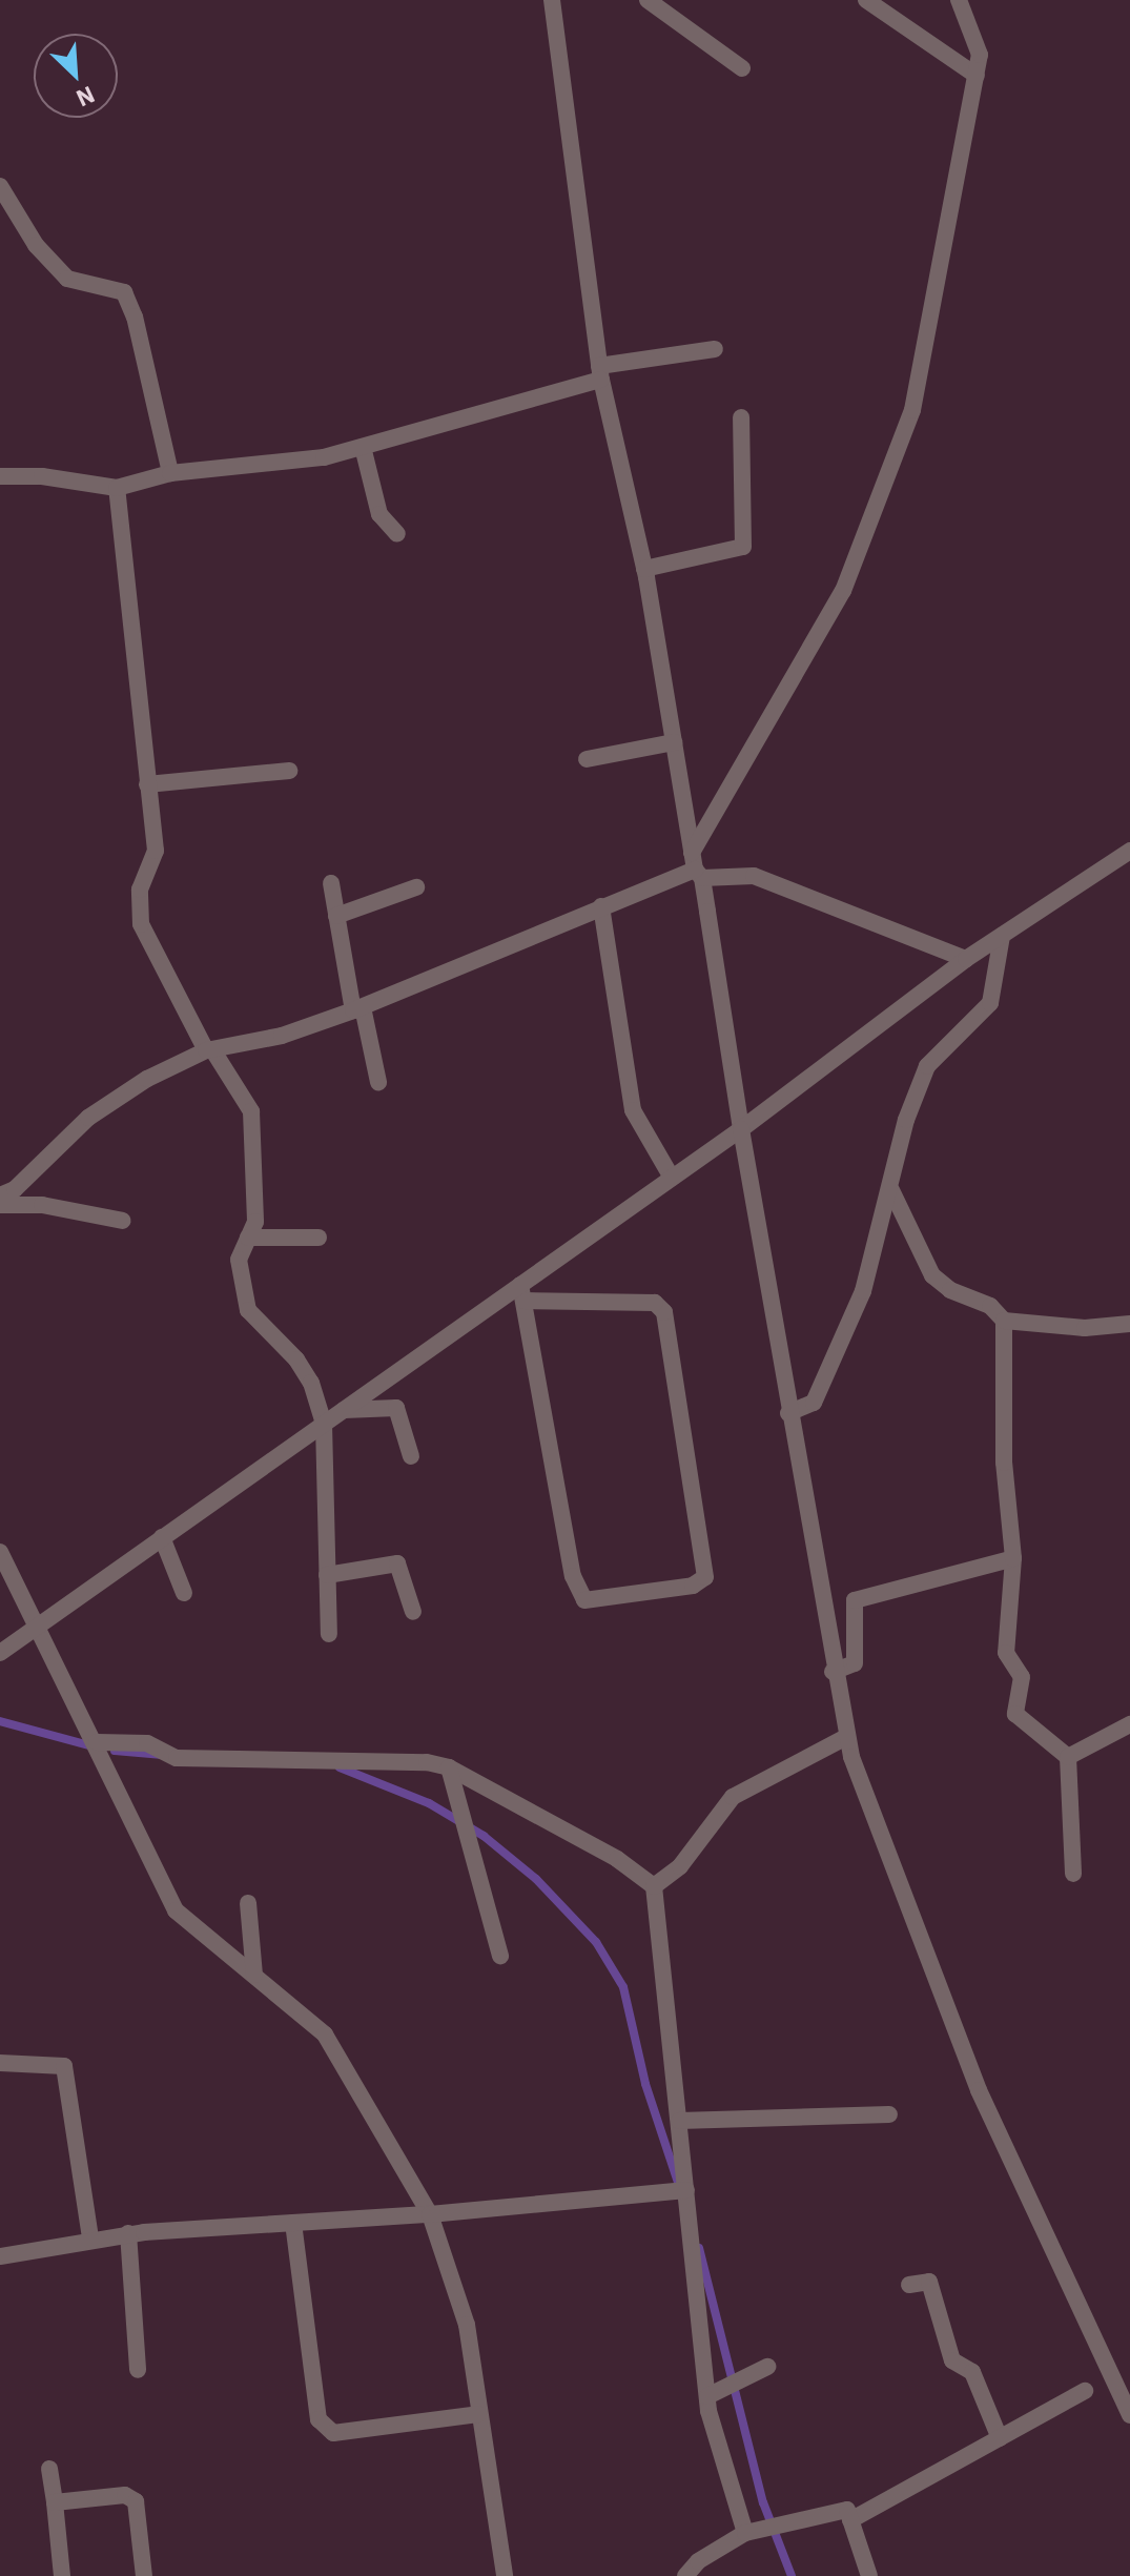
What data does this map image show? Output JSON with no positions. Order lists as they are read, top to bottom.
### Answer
{
  "north": "bottom right"
}
